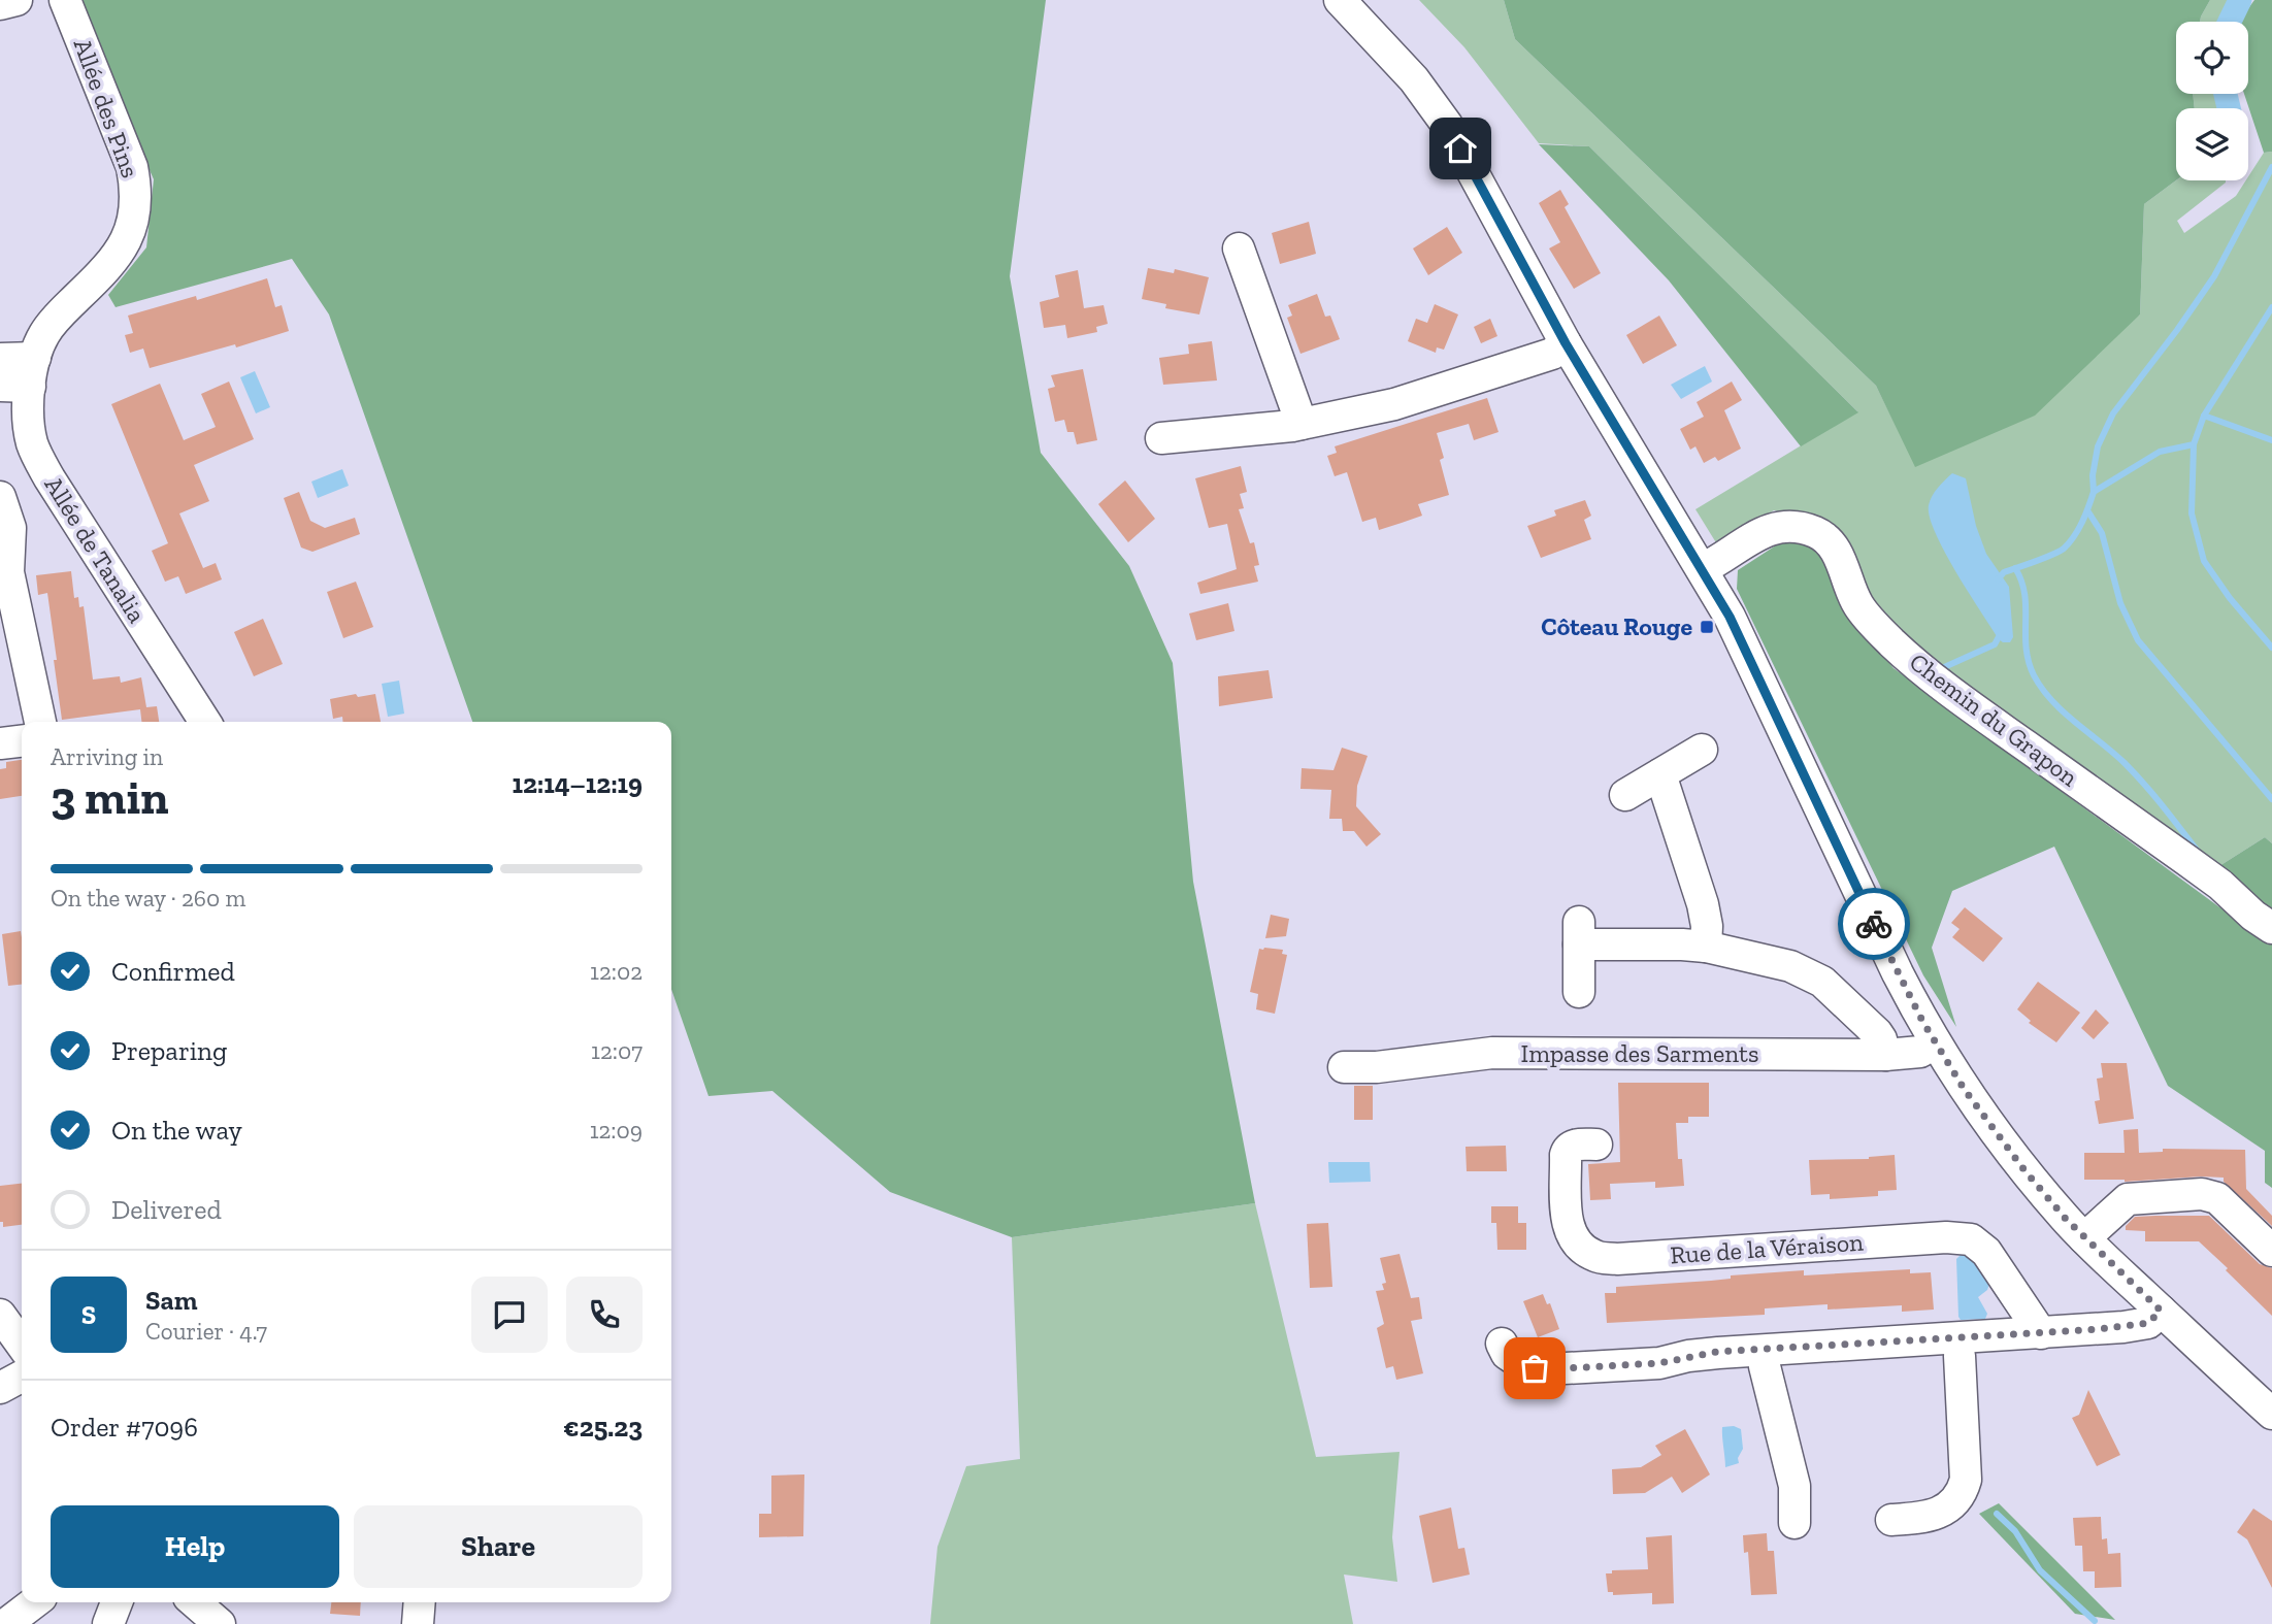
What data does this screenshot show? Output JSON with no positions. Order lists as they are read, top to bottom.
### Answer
{
  "streets": {
    "street": [
      "Allée des Pins",
      "Allée de Tanalia",
      "Chemin du Grapon",
      "Impasse des Sarments",
      "Rue de la Véraison"
    ]
  },
  "crossings": [
    ["Allée des Pins", "Allée de Tanalia"]
  ],
  "places": {
    "transit": ["Côteau Rouge"]
  },
  "page": {
    "heading": ["3 min", "Arriving in", "12:14–12:19"],
    "panel": [
      "Sam",
      "Courier · 4.7",
      "Order #7096",
      "€25.23"
    ],
    "bar": "On the way · 260 m",
    "list": [
      ["Confirmed", "12:02"],
      ["Preparing", "12:07"],
      ["On the way", "12:09"],
      "Delivered"
    ],
    "round": "S",
    "buttons": ["Help", "Share"]
  }
}
